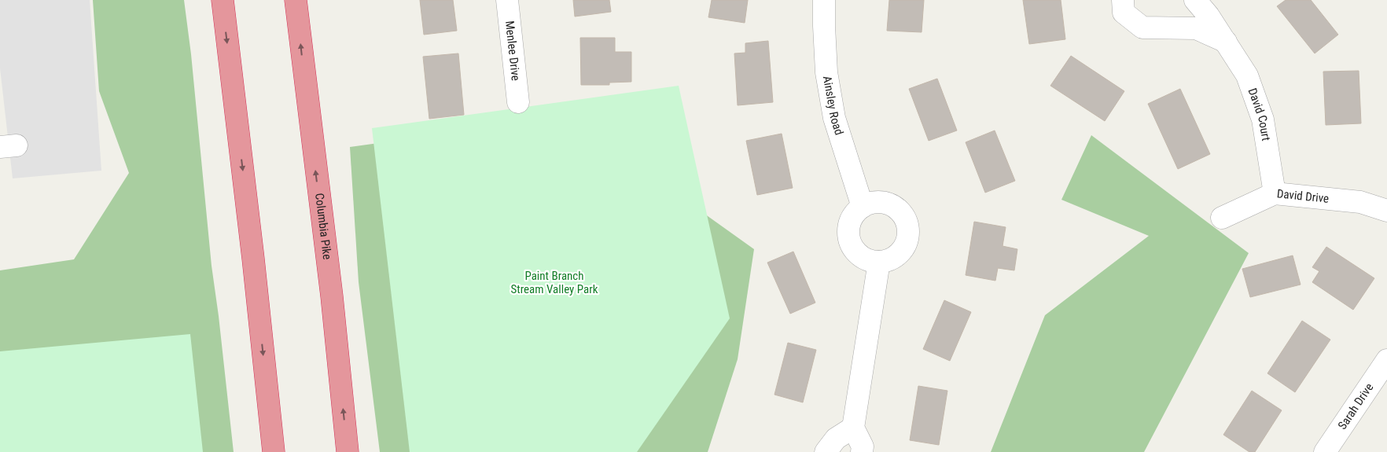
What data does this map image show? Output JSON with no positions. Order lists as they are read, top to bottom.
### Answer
{
  "streets": {
    "highway": ["Columbia Pike"],
    "street": [
      "Menlee Drive",
      "Ainsley Road",
      "David Court",
      "David Drive",
      "Sarah Drive"
    ]
  },
  "crossings": [
    ["David Court", "David Drive"]
  ],
  "parks": ["Paint Branch Stream Valley Park"]
}
